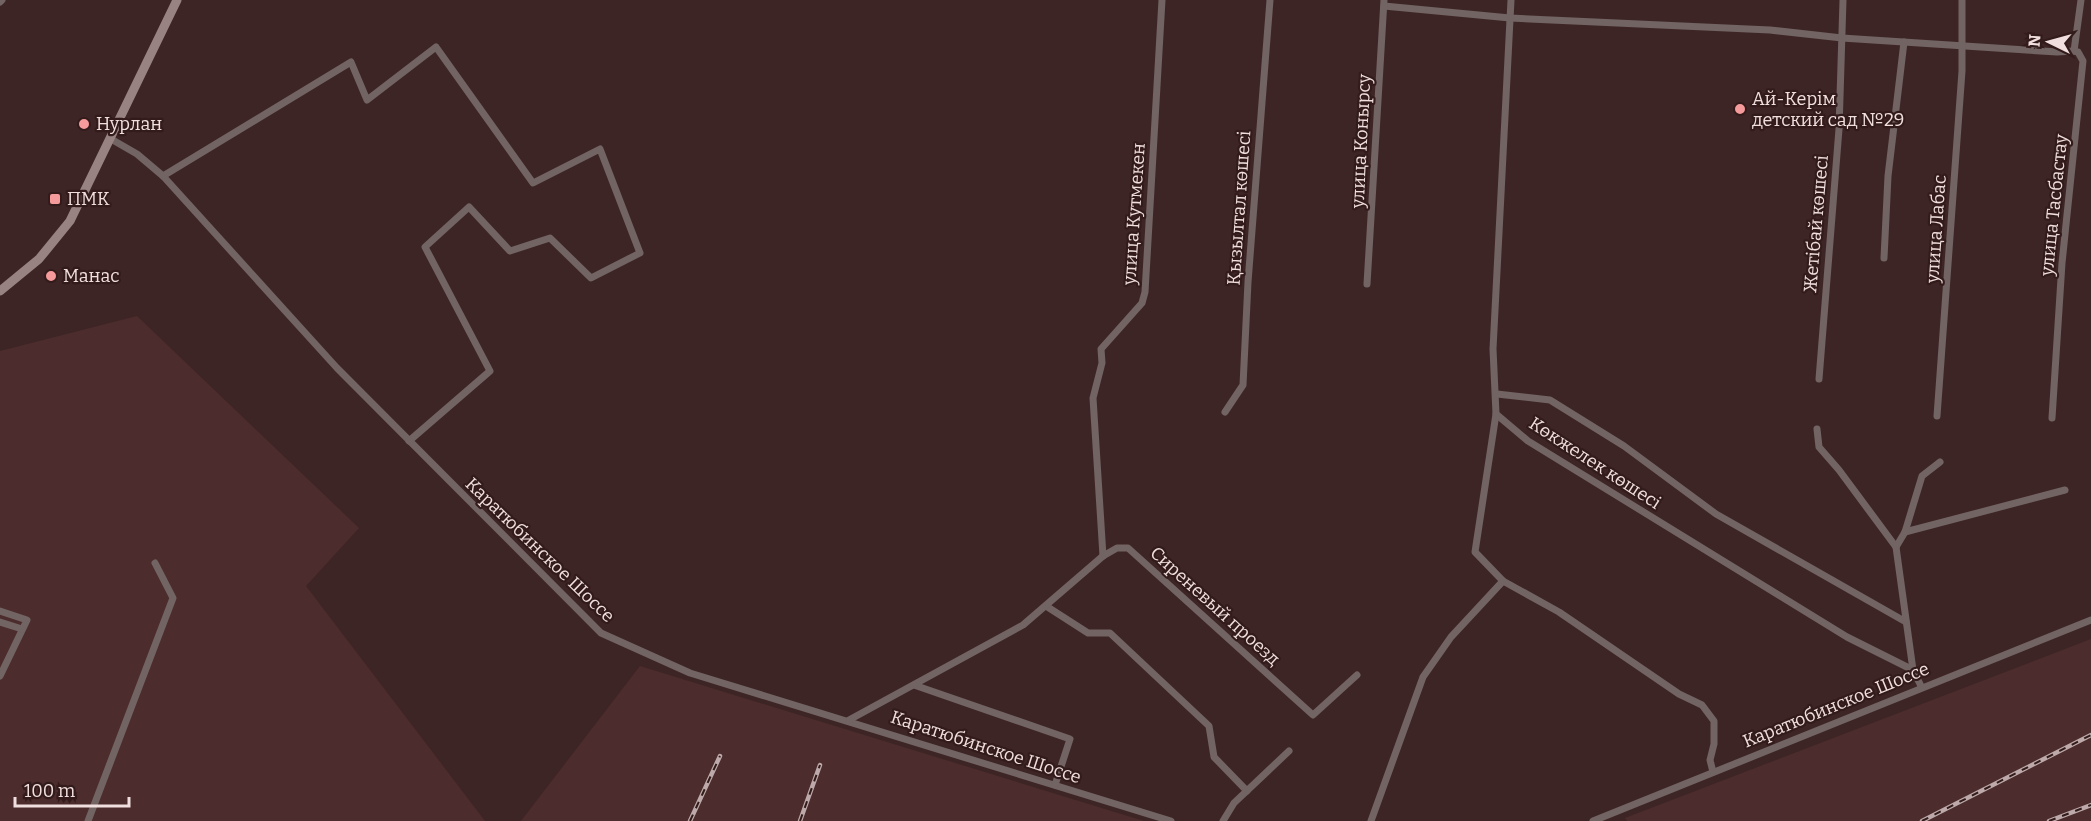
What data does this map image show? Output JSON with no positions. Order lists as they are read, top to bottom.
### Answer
{
  "streets": {
    "street": [
      "улица Конырсу",
      "улица Тасбастау",
      "Қызылтал көшесі",
      "улица Кутмекен",
      "Жетібай көшесі",
      "улица Лабас",
      "Көкжелек көшесі",
      "Каратюбинское Шоссе",
      "Сиреневый проезд"
    ]
  },
  "crossings": [
    ["улица Кутмекен", "Сиреневый проезд"]
  ],
  "places": {
    "other": ["Ай-Керім детский сад №29", "Нурлан", "Манас"],
    "transit": ["ПМК"]
  },
  "scale_bar": "100 m",
  "north": "left"
}
